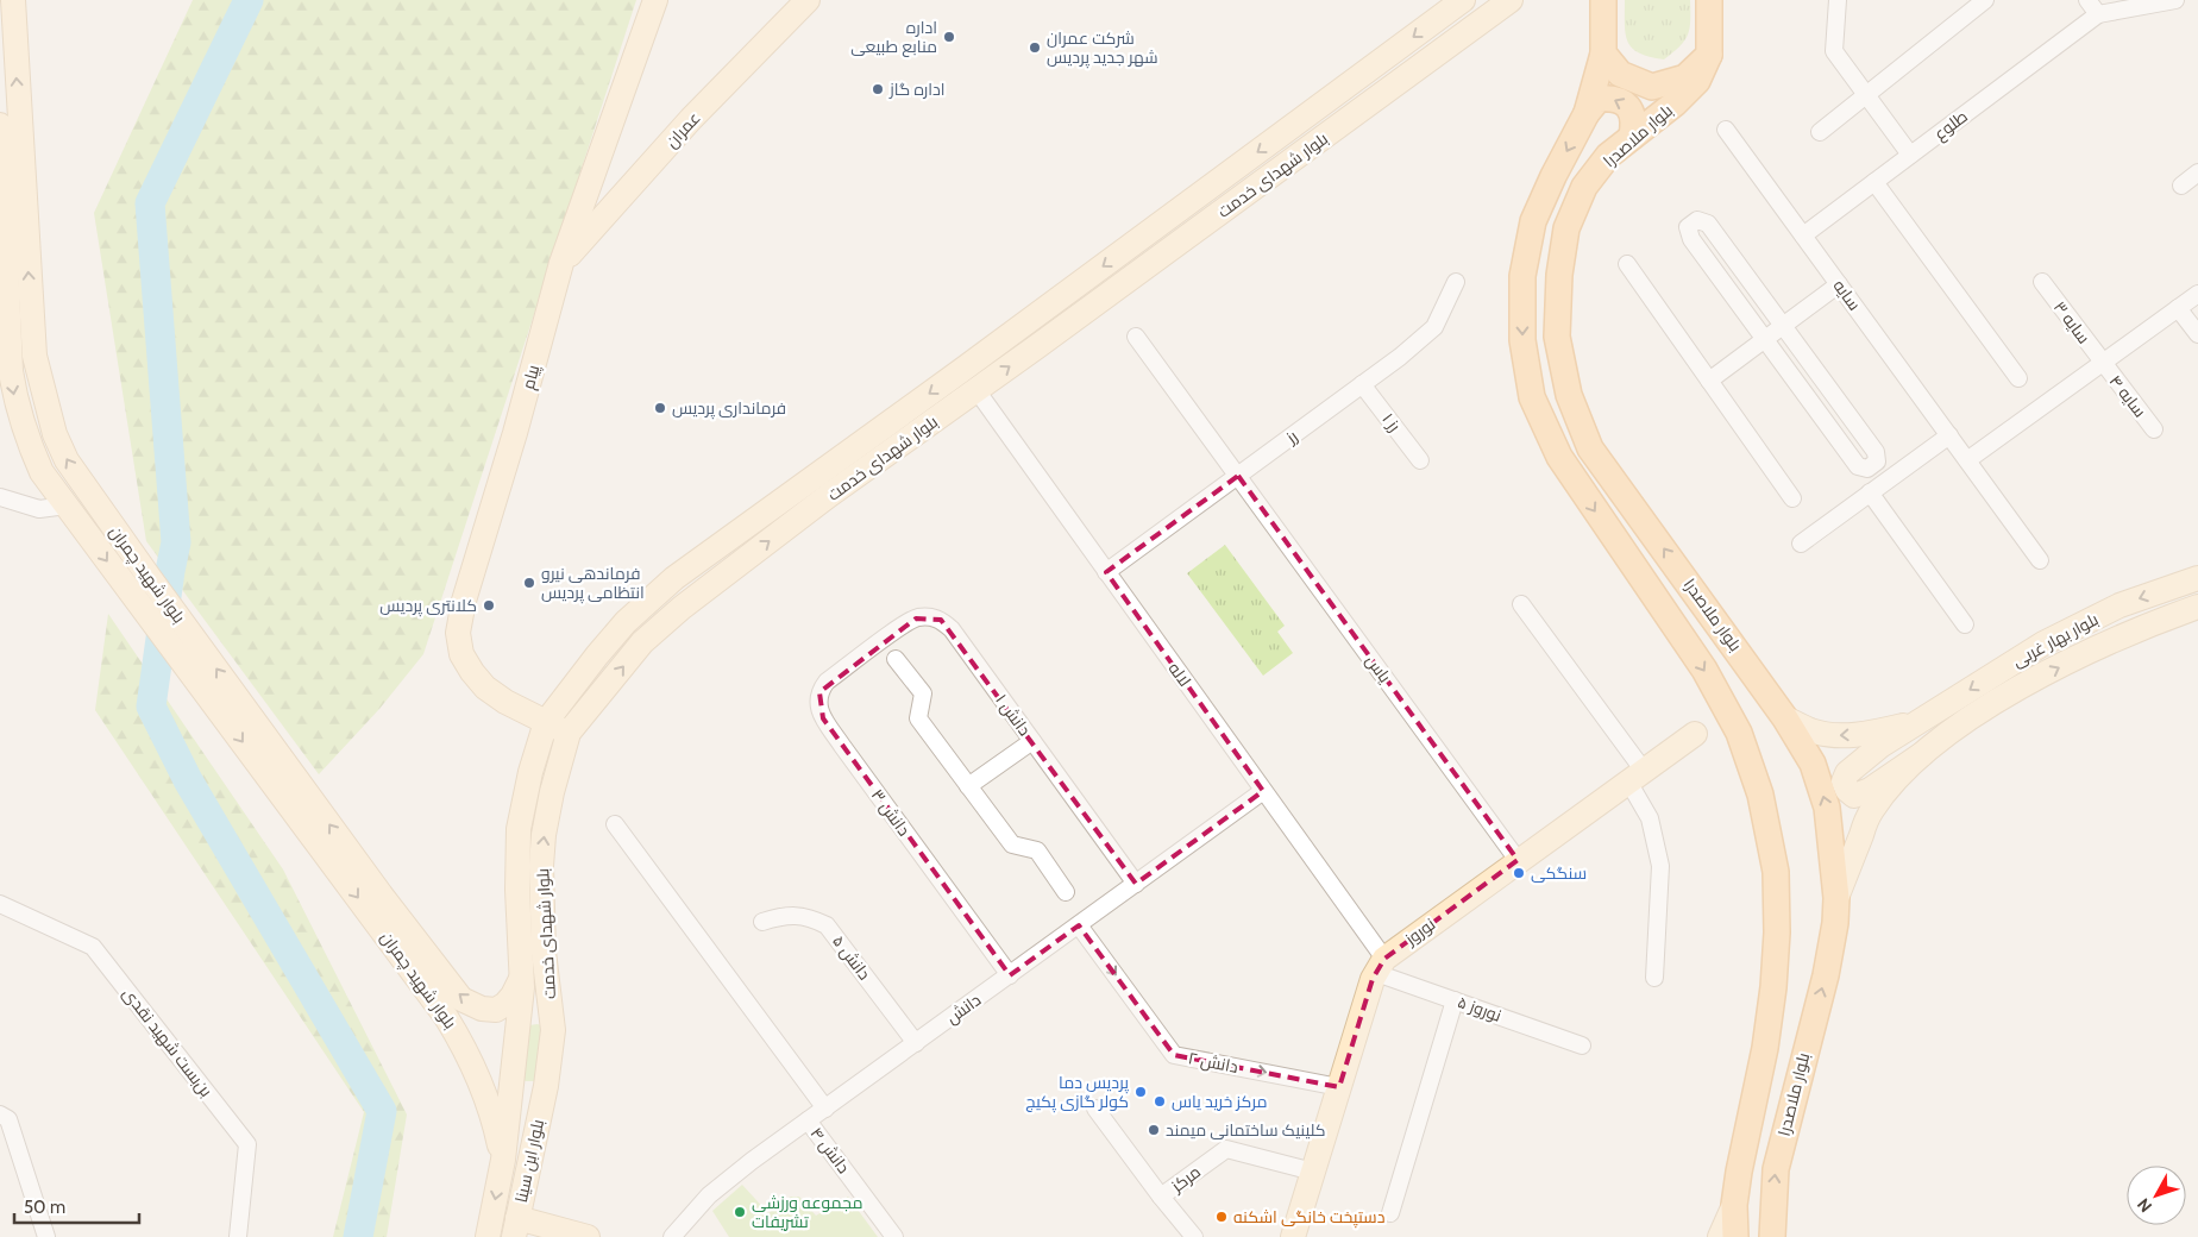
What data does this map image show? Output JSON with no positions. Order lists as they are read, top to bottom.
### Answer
{
  "streets": {
    "main road": [
      "عمران",
      "بلوار ملاصدرا",
      "بلوار شهدای خدمت",
      "پیام",
      "بلوار شهید چمران",
      "بلوار بهار غربی",
      "نوروز",
      "بلوار ابن سینا"
    ],
    "street": [
      "طلوع",
      "سایه",
      "سایه ۳",
      "سایه ۴",
      "رز ۱",
      "رز",
      "یاس",
      "لاله",
      "دانش ۱",
      "دانش ۳",
      "دانش ۵",
      "دانش",
      "نوروز ۵",
      "بن‌بست شهید نقدی",
      "دانش ۲",
      "دانش ۴",
      "مرکز"
    ]
  },
  "crossings": [
    ["طلوع", "سایه"],
    ["عمران", "پیام"],
    ["بلوار شهدای خدمت", "پیام"],
    ["بلوار شهدای خدمت", "بلوار شهید چمران"],
    ["بلوار شهدای خدمت", "لاله"],
    ["بلوار شهدای خدمت", "بلوار ابن سینا"],
    ["سایه ۳", "سایه ۴"],
    ["رز ۱", "رز"],
    ["رز", "یاس"],
    ["رز", "لاله"],
    ["بلوار شهید چمران", "بلوار ابن سینا"],
    ["یاس", "نوروز"],
    ["لاله", "نوروز"],
    ["لاله", "دانش"],
    ["لاله", "نوروز ۵"],
    ["دانش ۱", "دانش ۳"],
    ["دانش ۱", "دانش"],
    ["دانش ۳", "دانش"],
    ["نوروز", "نوروز ۵"],
    ["دانش ۵", "دانش"],
    ["دانش", "دانش ۲"],
    ["دانش", "دانش ۴"]
  ],
  "one_way": ["دانش ۲"],
  "places": [
    "اداره منابع طبیعی",
    "شرکت عمران شهر جدید پردیس",
    "اداره گاز",
    "فرمانداری پردیس",
    "فرماندهی نیرو انتظامی پردیس",
    "کلانتری پردیس",
    "سنگکی",
    "پردیس دما کولر گازی پکیج",
    "مرکز خرید یاس",
    "کلینیک ساختمانی میمند",
    "مجموعه ورزشی تشریفات",
    "دستپخت خانگی اشکنه"
  ],
  "scale_bar": "50 m",
  "north": "bottom left"
}
